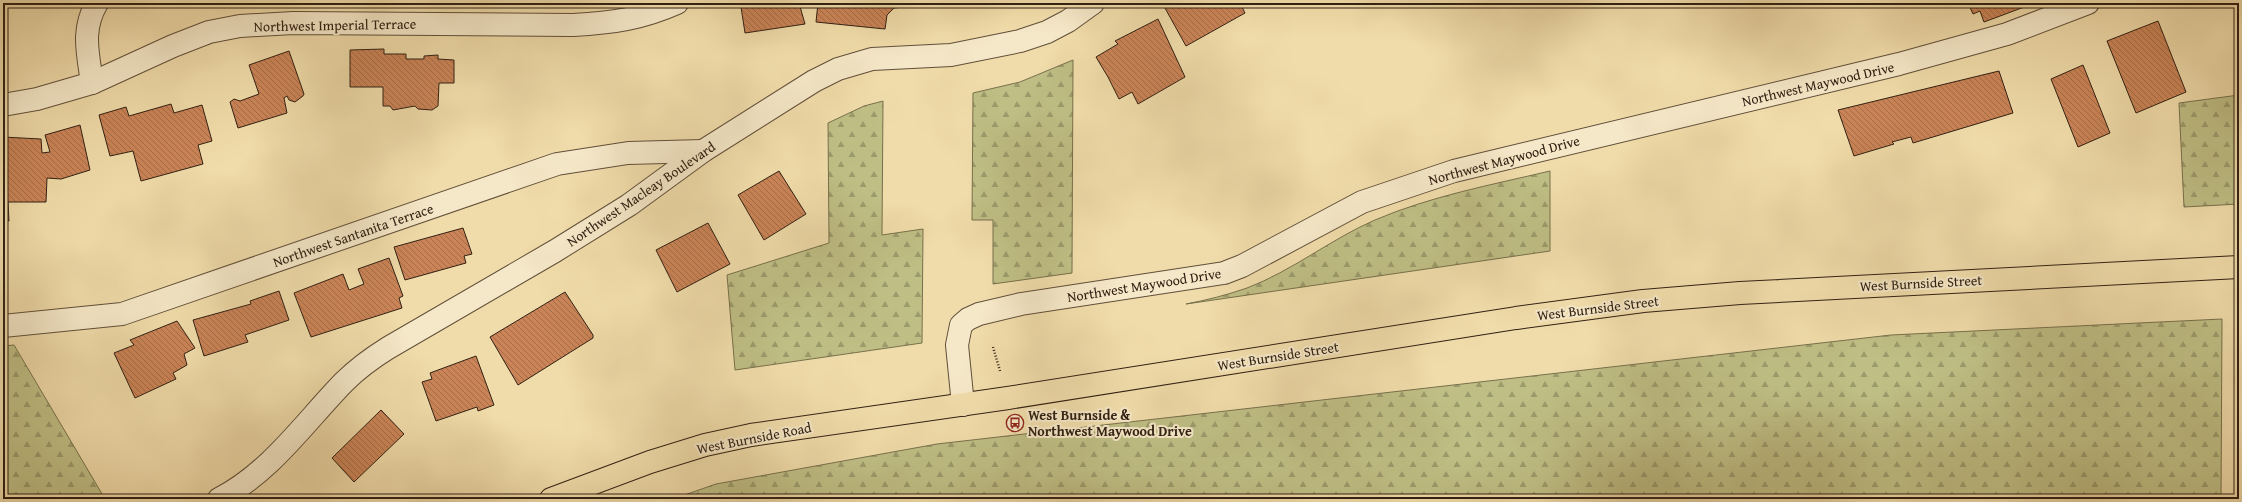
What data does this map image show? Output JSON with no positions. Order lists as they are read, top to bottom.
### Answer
{
  "streets": {
    "main road": ["West Burnside Street", "West Burnside Road"],
    "street": [
      "Northwest Imperial Terrace",
      "Northwest Maywood Drive",
      "Northwest Macleay Boulevard",
      "Northwest Santanita Terrace"
    ]
  },
  "crossings": [
    ["Northwest Maywood Drive", "West Burnside Street"],
    ["Northwest Maywood Drive", "West Burnside Road"],
    ["Northwest Macleay Boulevard", "Northwest Santanita Terrace"],
    ["West Burnside Street", "West Burnside Road"]
  ],
  "places": {
    "bus stop": ["West Burnside & Northwest Maywood Drive"]
  }
}
